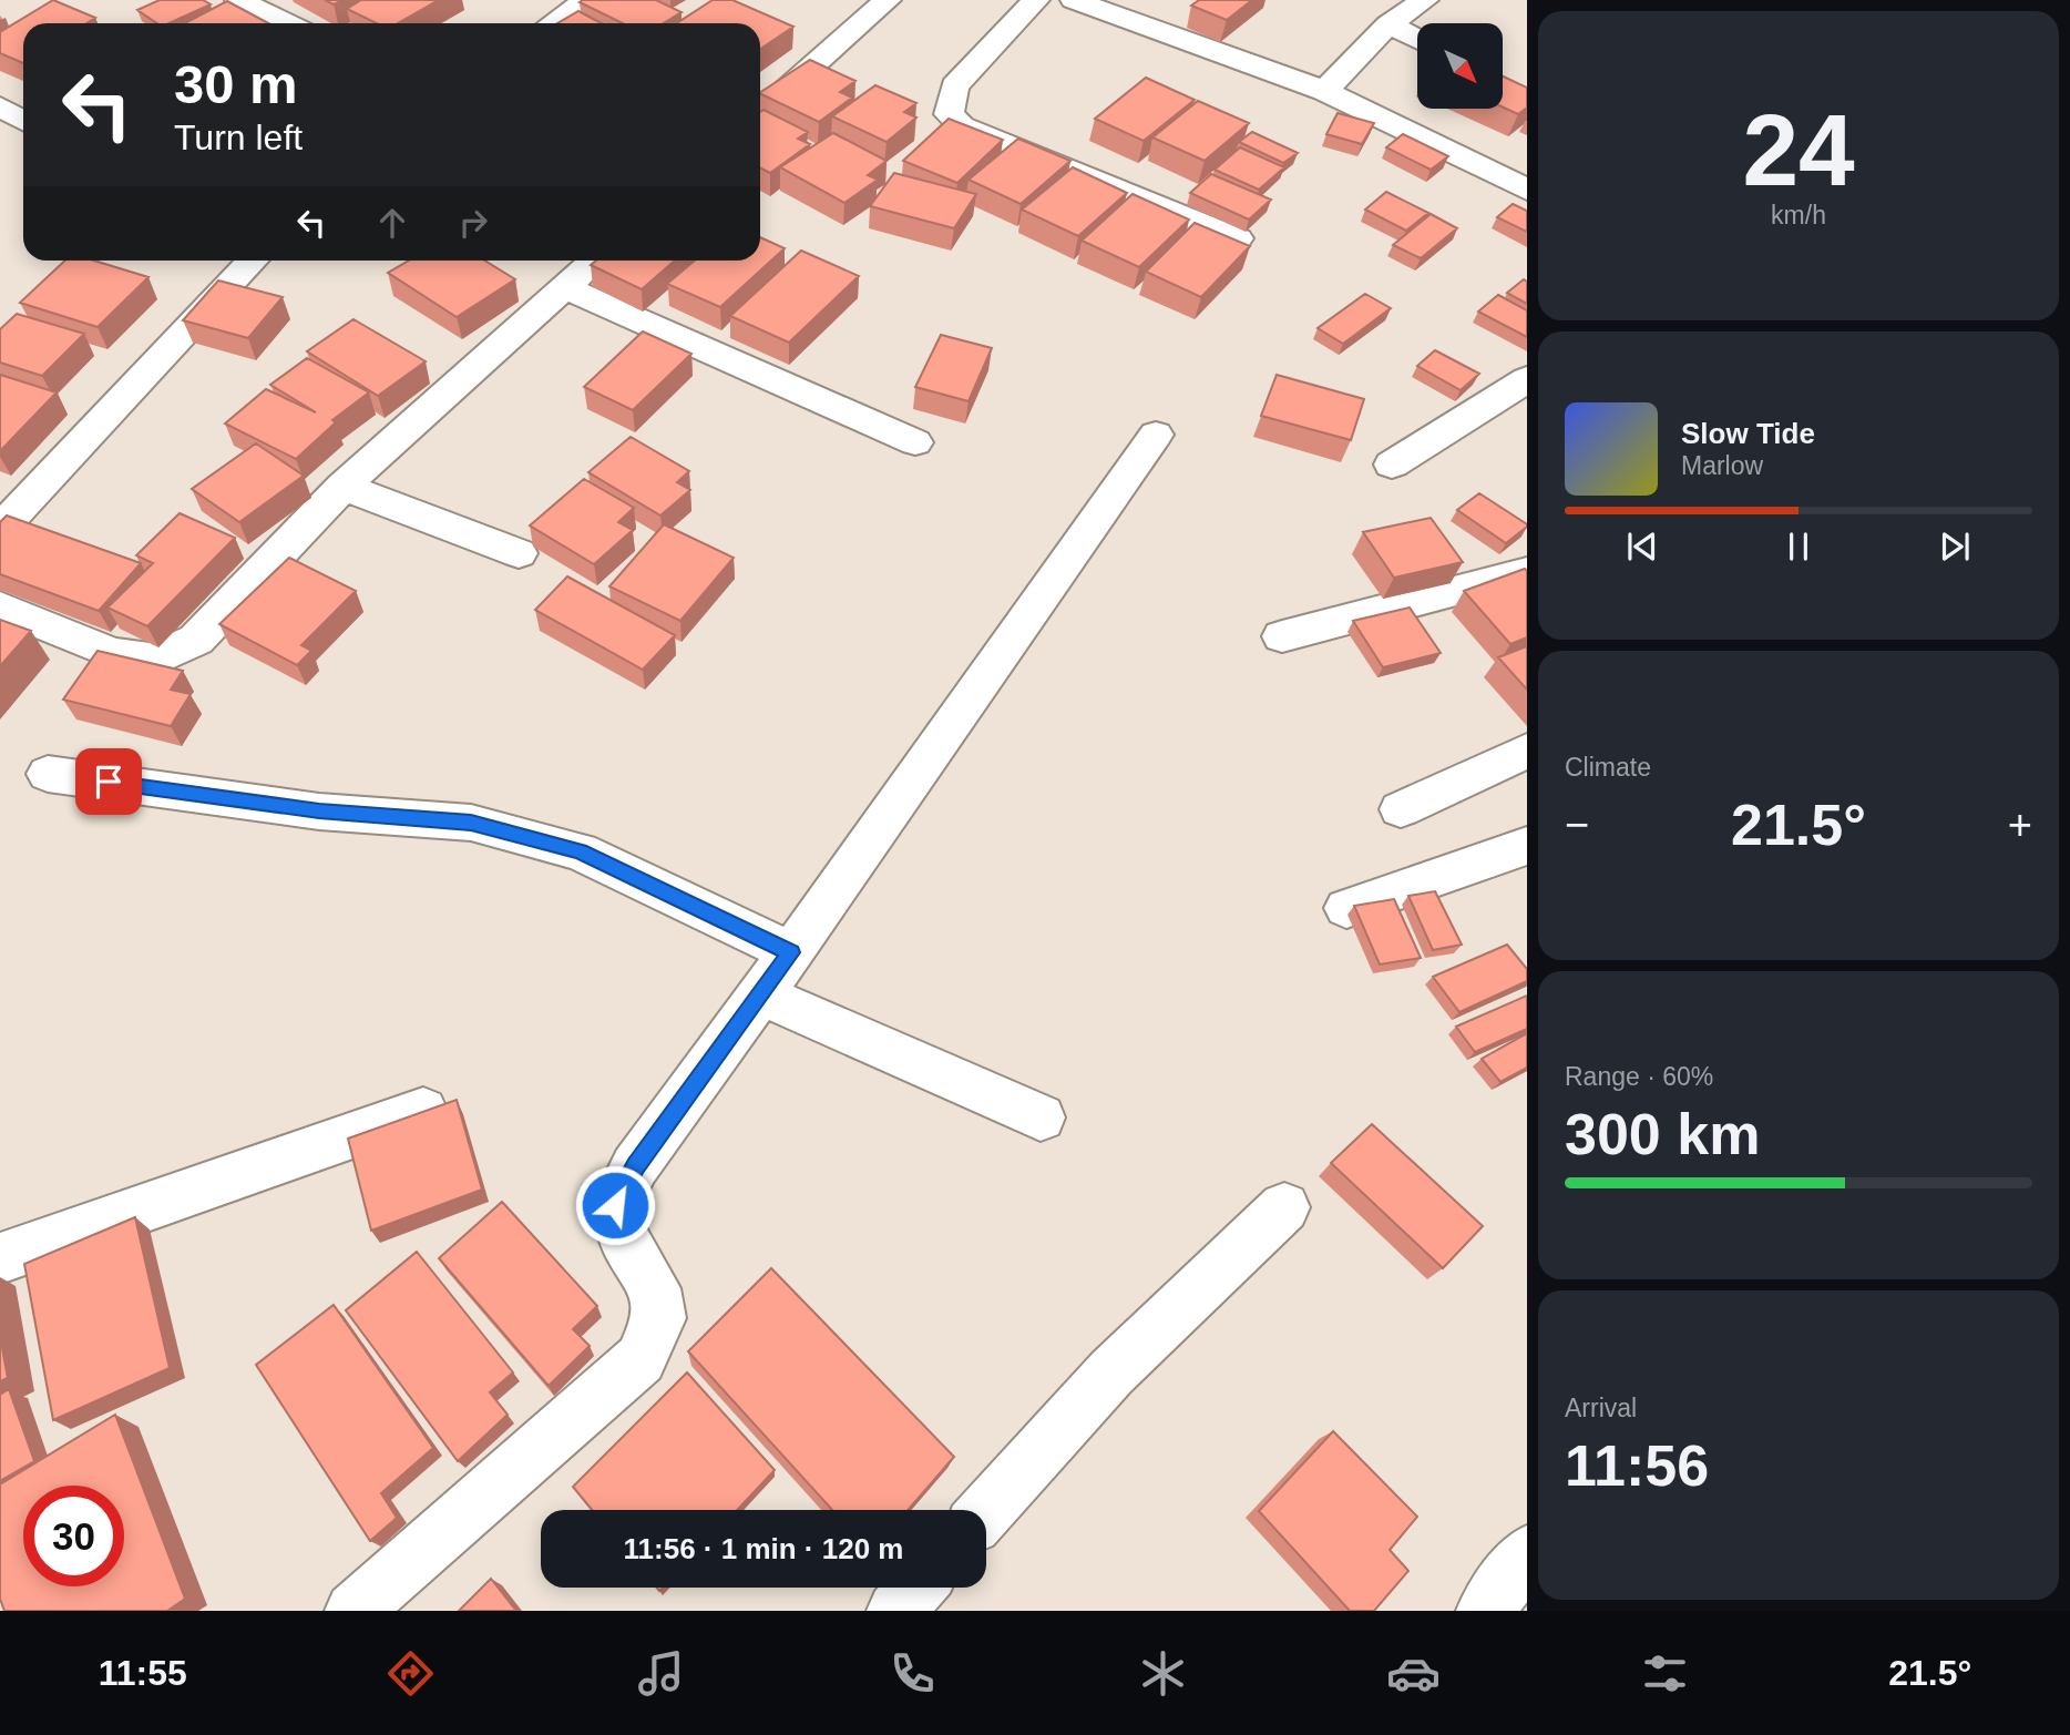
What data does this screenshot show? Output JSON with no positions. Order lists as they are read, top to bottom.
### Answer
{
  "north": "bottom right",
  "page": {
    "tile": [
      ["24", "km/h"],
      "Climate",
      ["Range · 60%", "300 km"],
      ["Arrival", "11:56"]
    ],
    "turn": ["30 m", "Turn left"],
    "song": ["Slow Tide", "Marlow"],
    "heat": ["−", "21.5°", "+"],
    "limit": "30",
    "trip": "11:56 · 1 min · 120 m",
    "tabs": ["11:55", "21.5°"]
  }
}
